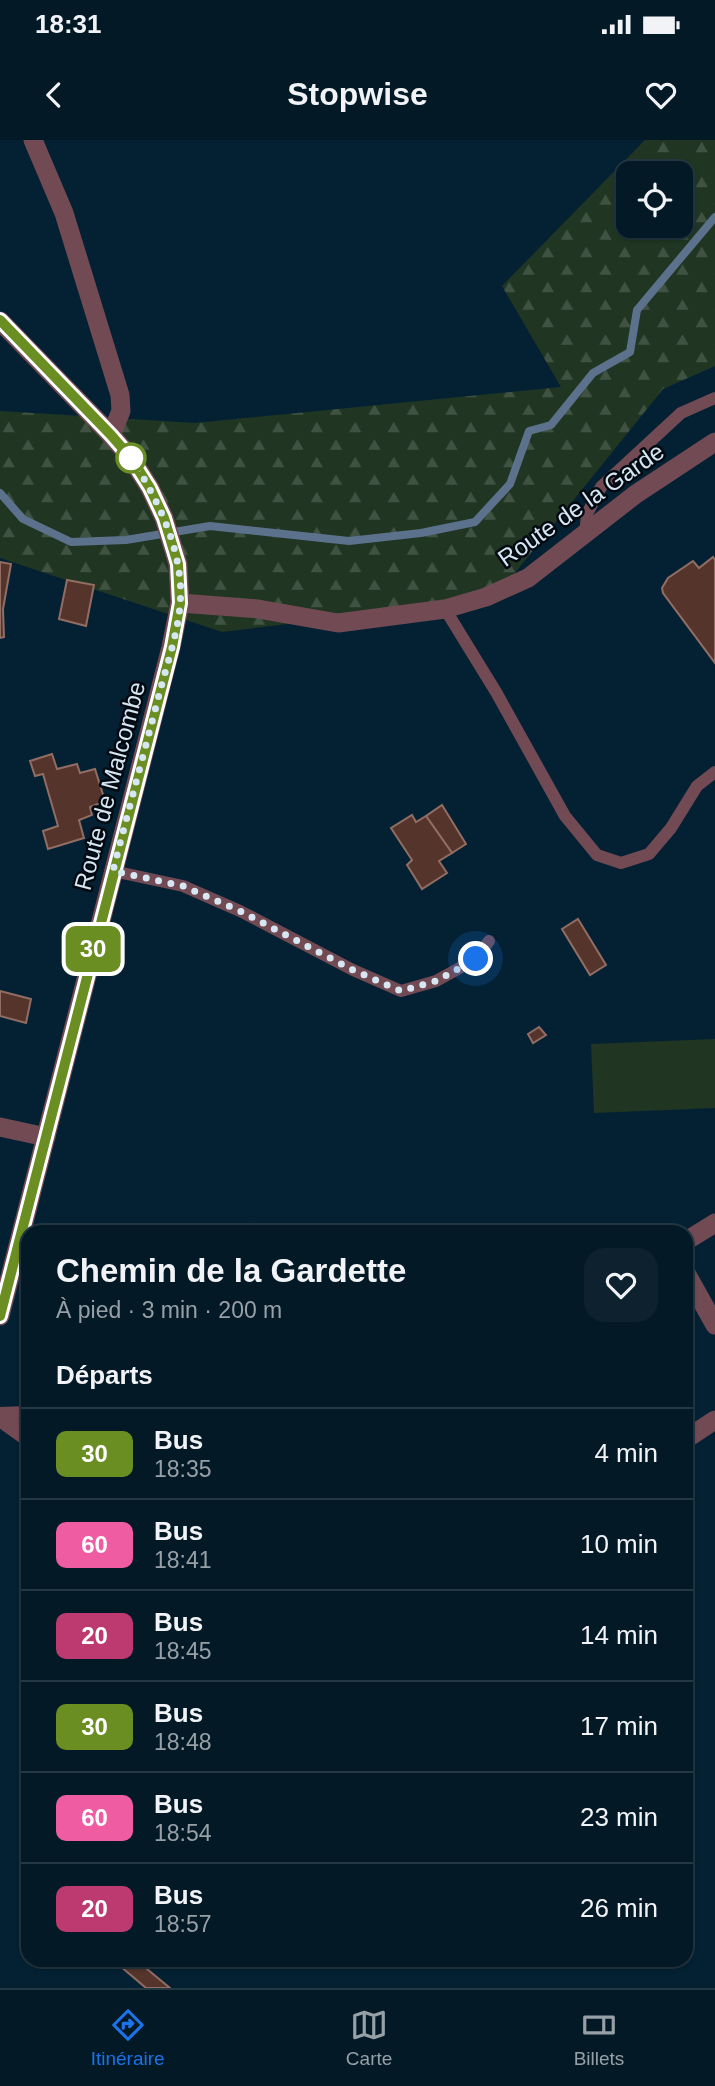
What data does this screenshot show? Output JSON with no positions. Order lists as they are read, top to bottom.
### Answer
{
  "streets": {
    "street": ["Route de la Garde", "Route de Malcombe"]
  },
  "crossings": [
    ["Route de la Garde", "Route de Malcombe"]
  ],
  "lines": ["bus line 30"],
  "page": {
    "status": "18:31",
    "header": "Stopwise",
    "on_map": "30",
    "heading": [
      ["Chemin de la Gardette", "À pied · 3 min · 200 m"],
      "Départs"
    ],
    "list": [
      {
        "mark": "30",
        "name": "Bus",
        "note": "18:35",
        "value": "4 min"
      },
      {
        "mark": "60",
        "name": "Bus",
        "note": "18:41",
        "value": "10 min"
      },
      {
        "mark": "20",
        "name": "Bus",
        "note": "18:45",
        "value": "14 min"
      },
      {
        "mark": "30",
        "name": "Bus",
        "note": "18:48",
        "value": "17 min"
      },
      {
        "mark": "60",
        "name": "Bus",
        "note": "18:54",
        "value": "23 min"
      },
      {
        "mark": "20",
        "name": "Bus",
        "note": "18:57",
        "value": "26 min"
      }
    ],
    "tabs": ["Itinéraire", "Carte", "Billets"]
  }
}
